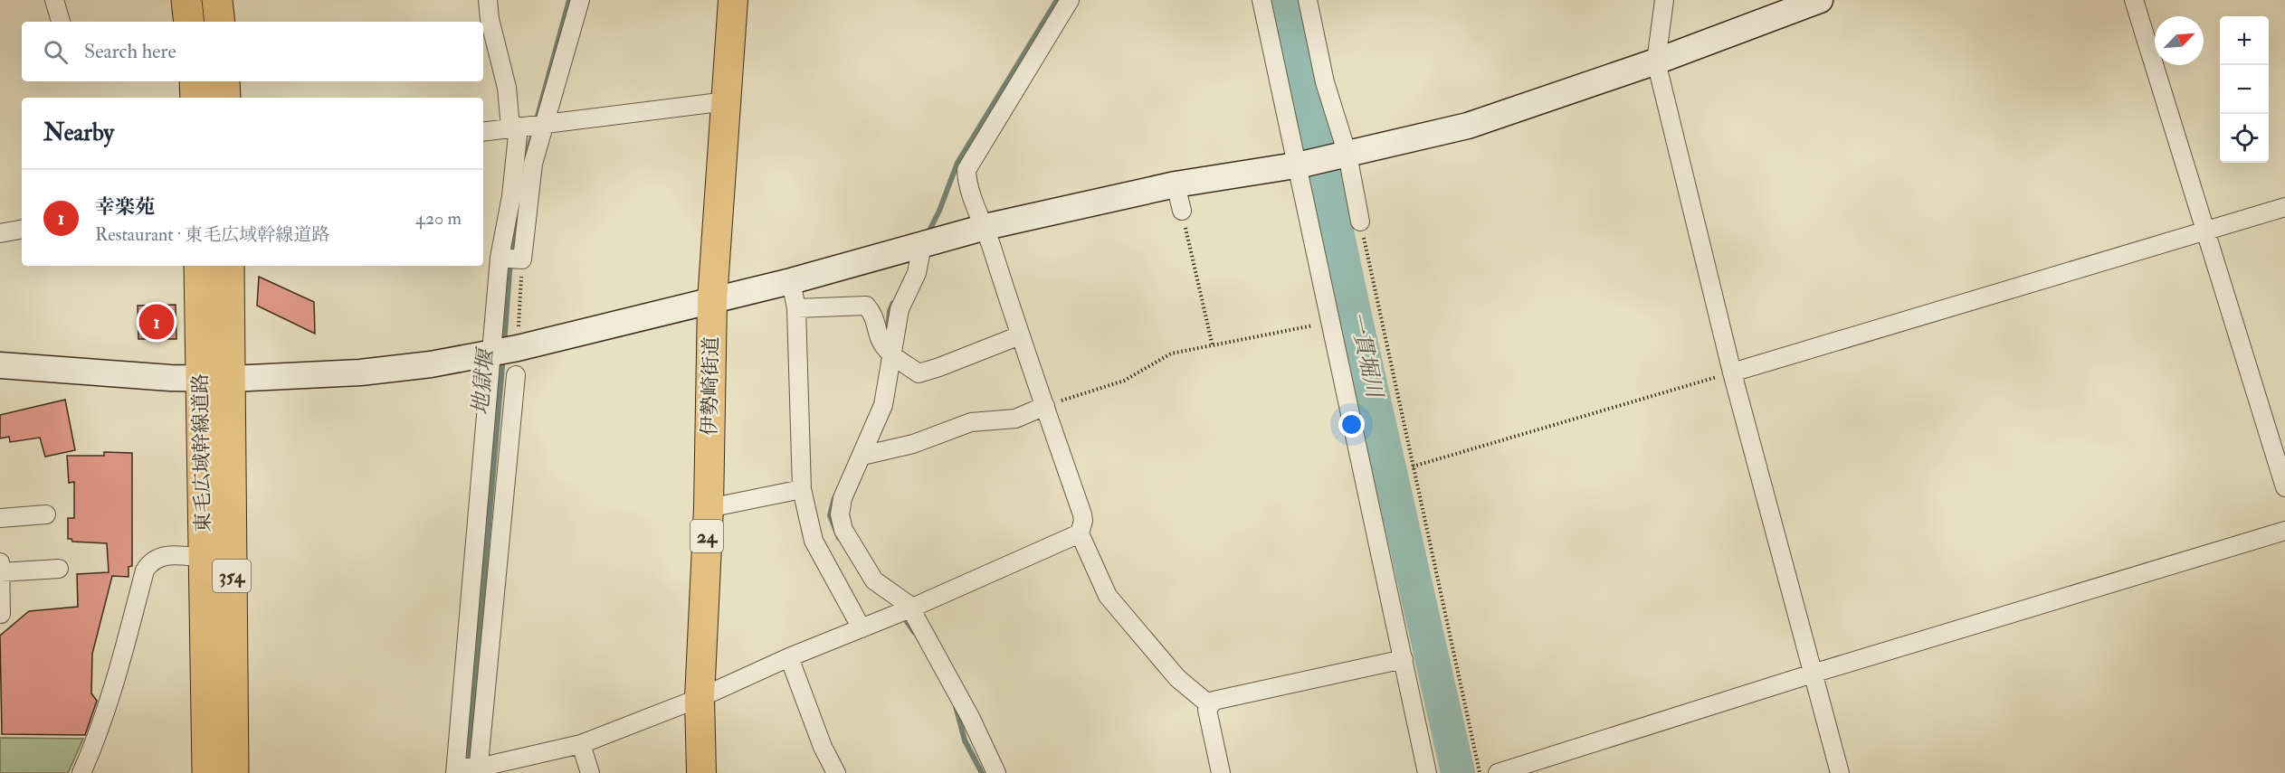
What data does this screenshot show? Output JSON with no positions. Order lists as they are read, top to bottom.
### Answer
{
  "streets": {
    "highway": ["東毛広域幹線道路", "354"],
    "main road": ["伊勢崎街道", "24"]
  },
  "water": ["一貫堀川", "地獄堰"],
  "north": "top right",
  "page": {
    "map_buttons": ["+", "−"],
    "search": "Search here",
    "heading": "Nearby",
    "list": [
      {
        "mark": "1",
        "name": "幸楽苑",
        "note": "Restaurant · 東毛広域幹線道路",
        "value": "420 m"
      }
    ],
    "pins": "1"
  }
}
